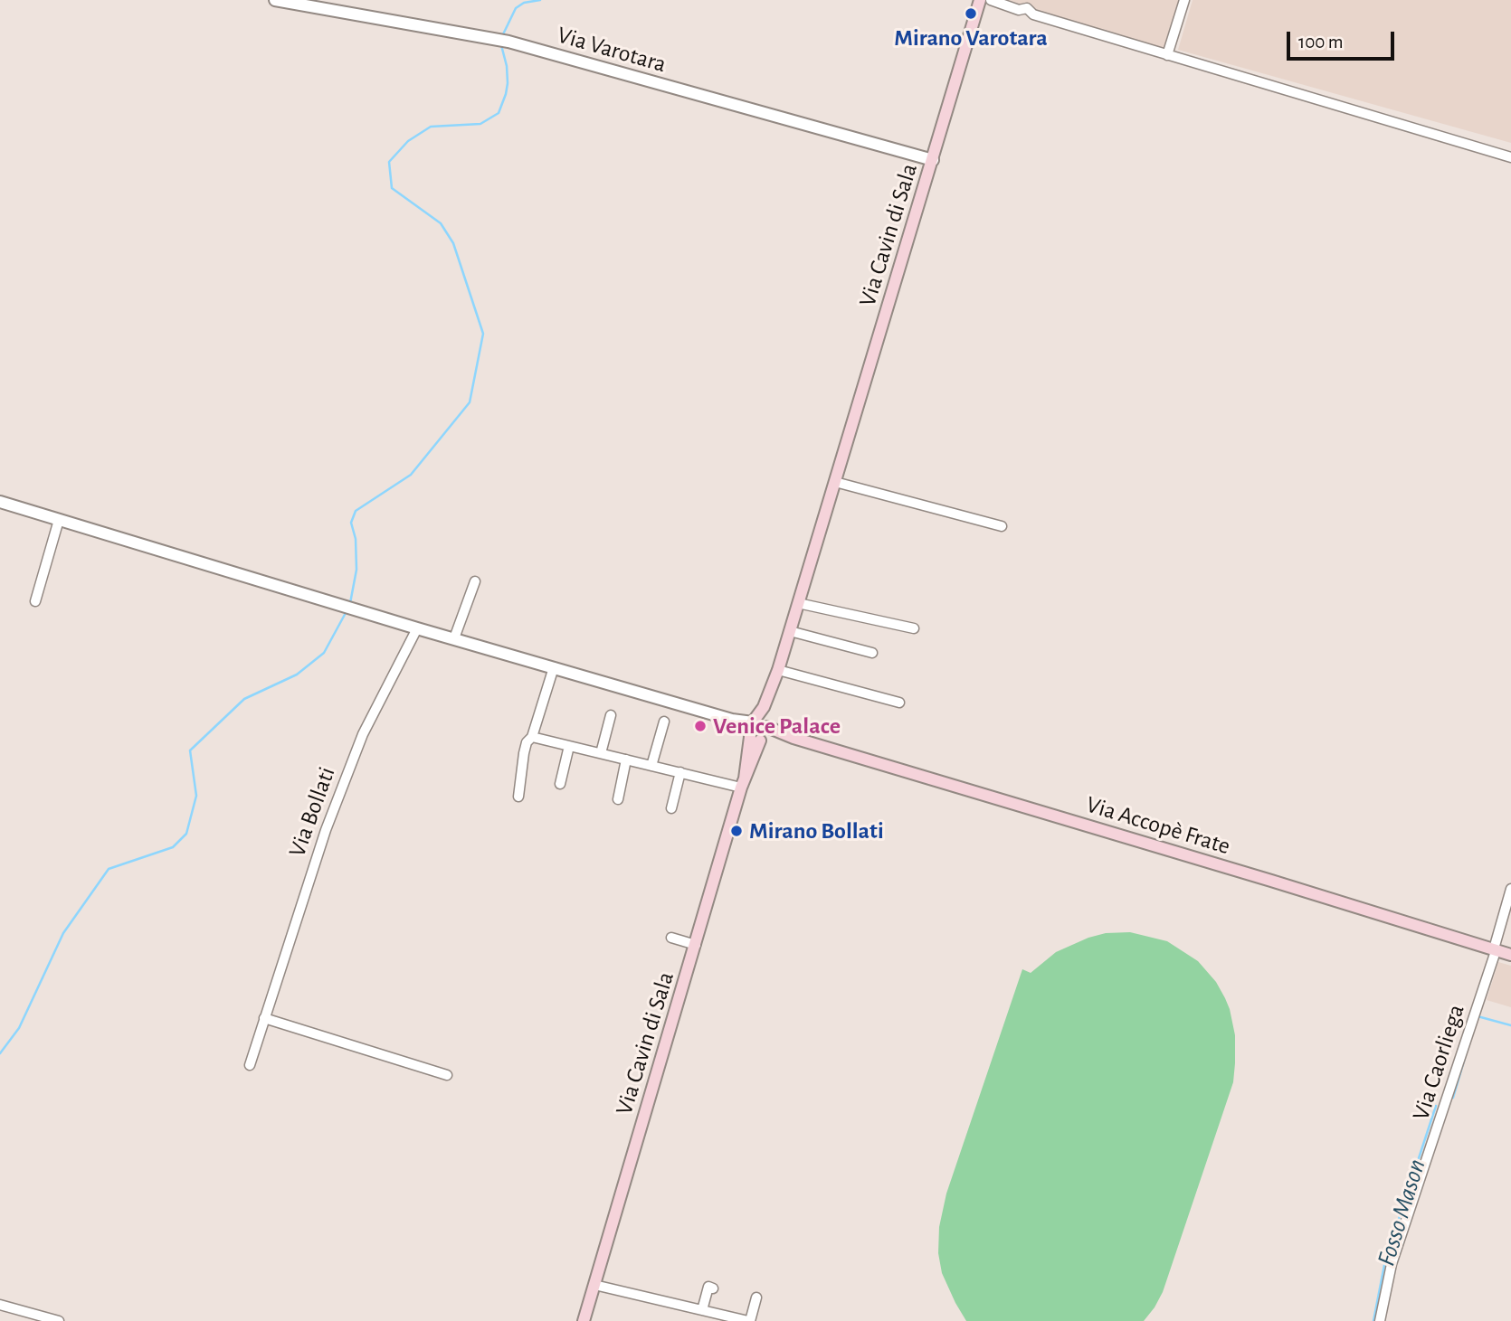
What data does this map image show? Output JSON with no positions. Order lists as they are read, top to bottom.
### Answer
{
  "streets": {
    "main road": ["Via Cavin di Sala", "Via Accopè Frate"],
    "street": ["Via Varotara", "Via Bollati", "Via Caorliega"]
  },
  "crossings": [
    ["Via Varotara", "Via Cavin di Sala"],
    ["Via Cavin di Sala", "Via Accopè Frate"],
    ["Via Accopè Frate", "Via Caorliega"]
  ],
  "water": ["Fosso Mason"],
  "places": ["Mirano Varotara", "Venice Palace", "Mirano Bollati"],
  "scale_bar": "100 m"
}
